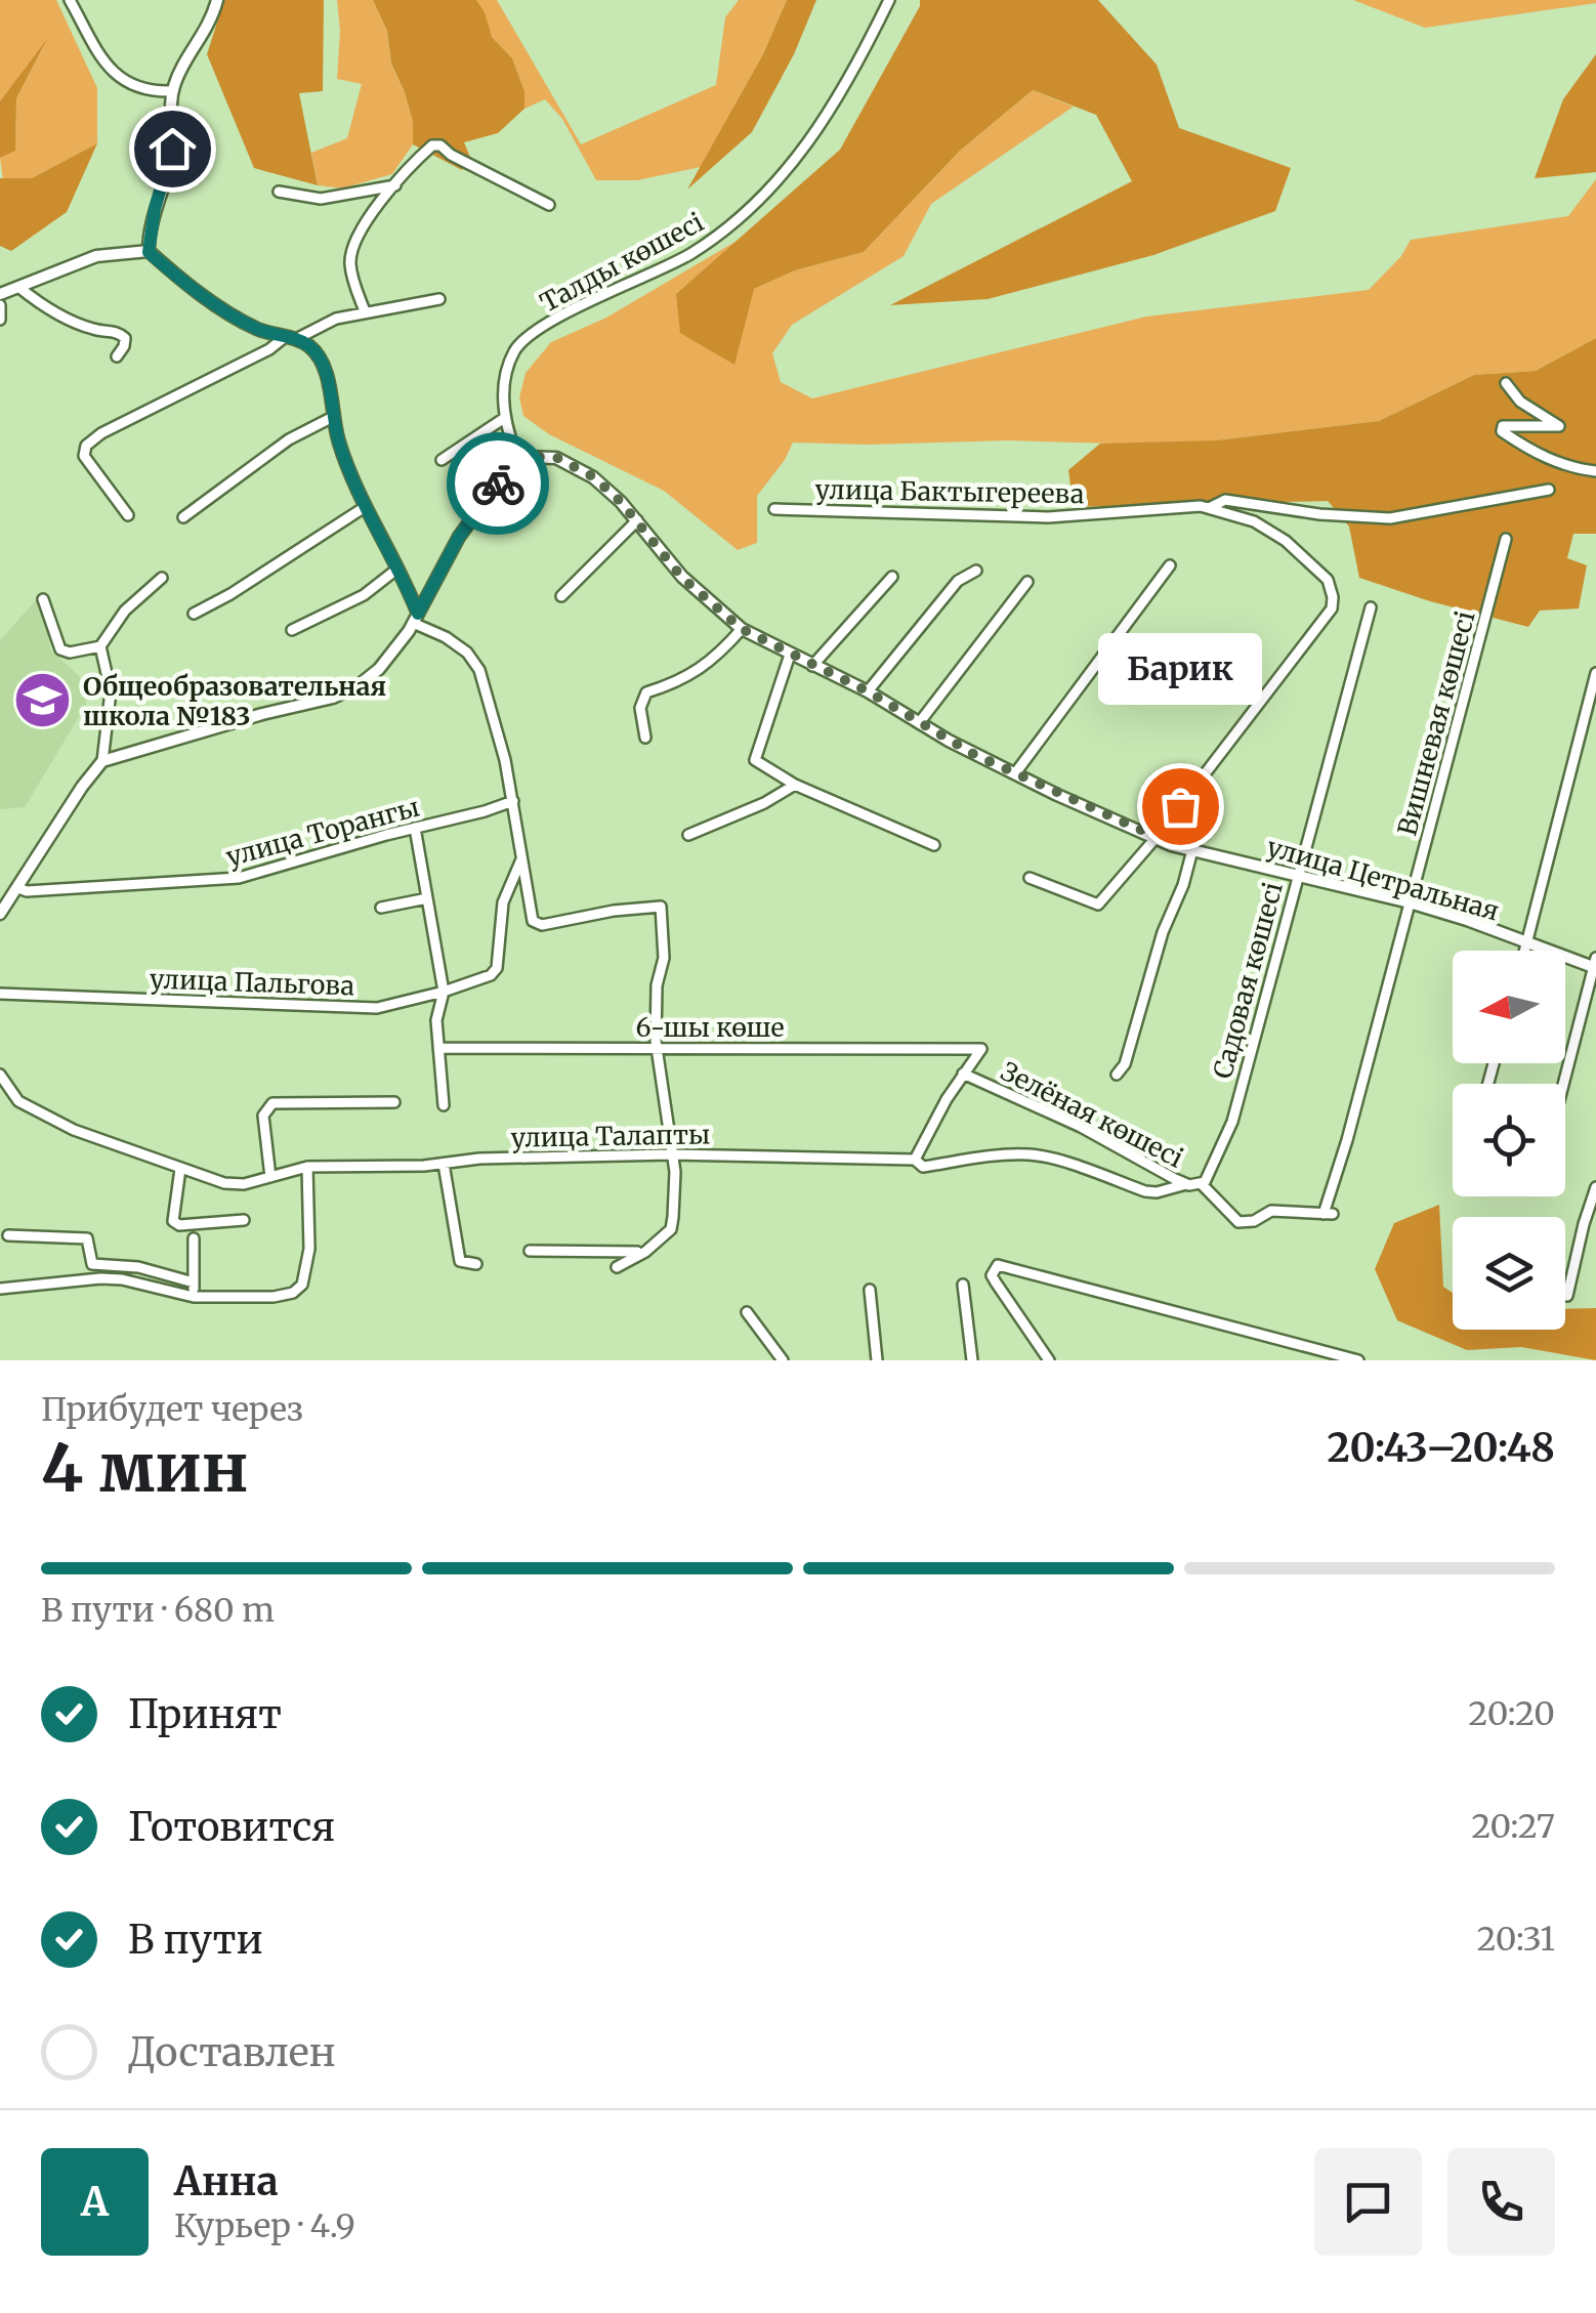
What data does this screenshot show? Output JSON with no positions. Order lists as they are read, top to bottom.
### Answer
{
  "streets": {
    "street": [
      "Талды көшесі",
      "улица Бактыгереева",
      "Вишневая көшесі",
      "улица Торангы",
      "улица Цетральная",
      "Садовая көшесі",
      "улица Пальгова",
      "6-шы көше",
      "Зелёная көшесі",
      "улица Талапты"
    ]
  },
  "crossings": [
    ["Вишневая көшесі", "улица Цетральная"],
    ["Вишневая көшесі", "Садовая көшесі"],
    ["Вишневая көшесі", "Зелёная көшесі"],
    ["улица Цетральная", "Садовая көшесі"],
    ["Садовая көшесі", "Зелёная көшесі"],
    ["6-шы көше", "Зелёная көшесі"],
    ["Зелёная көшесі", "улица Талапты"]
  ],
  "places": {
    "school or university": ["Общеобразовательная школа №183"],
    "other": ["Барик"]
  },
  "north": "left",
  "page": {
    "bubble": "Барик",
    "heading": ["4 мин", "Прибудет через", "20:43–20:48"],
    "panel": ["Анна", "Курьер · 4.9"],
    "bar": "В пути · 680 m",
    "list": [
      ["Принят", "20:20"],
      ["Готовится", "20:27"],
      ["В пути", "20:31"],
      "Доставлен"
    ],
    "round": "А"
  }
}
